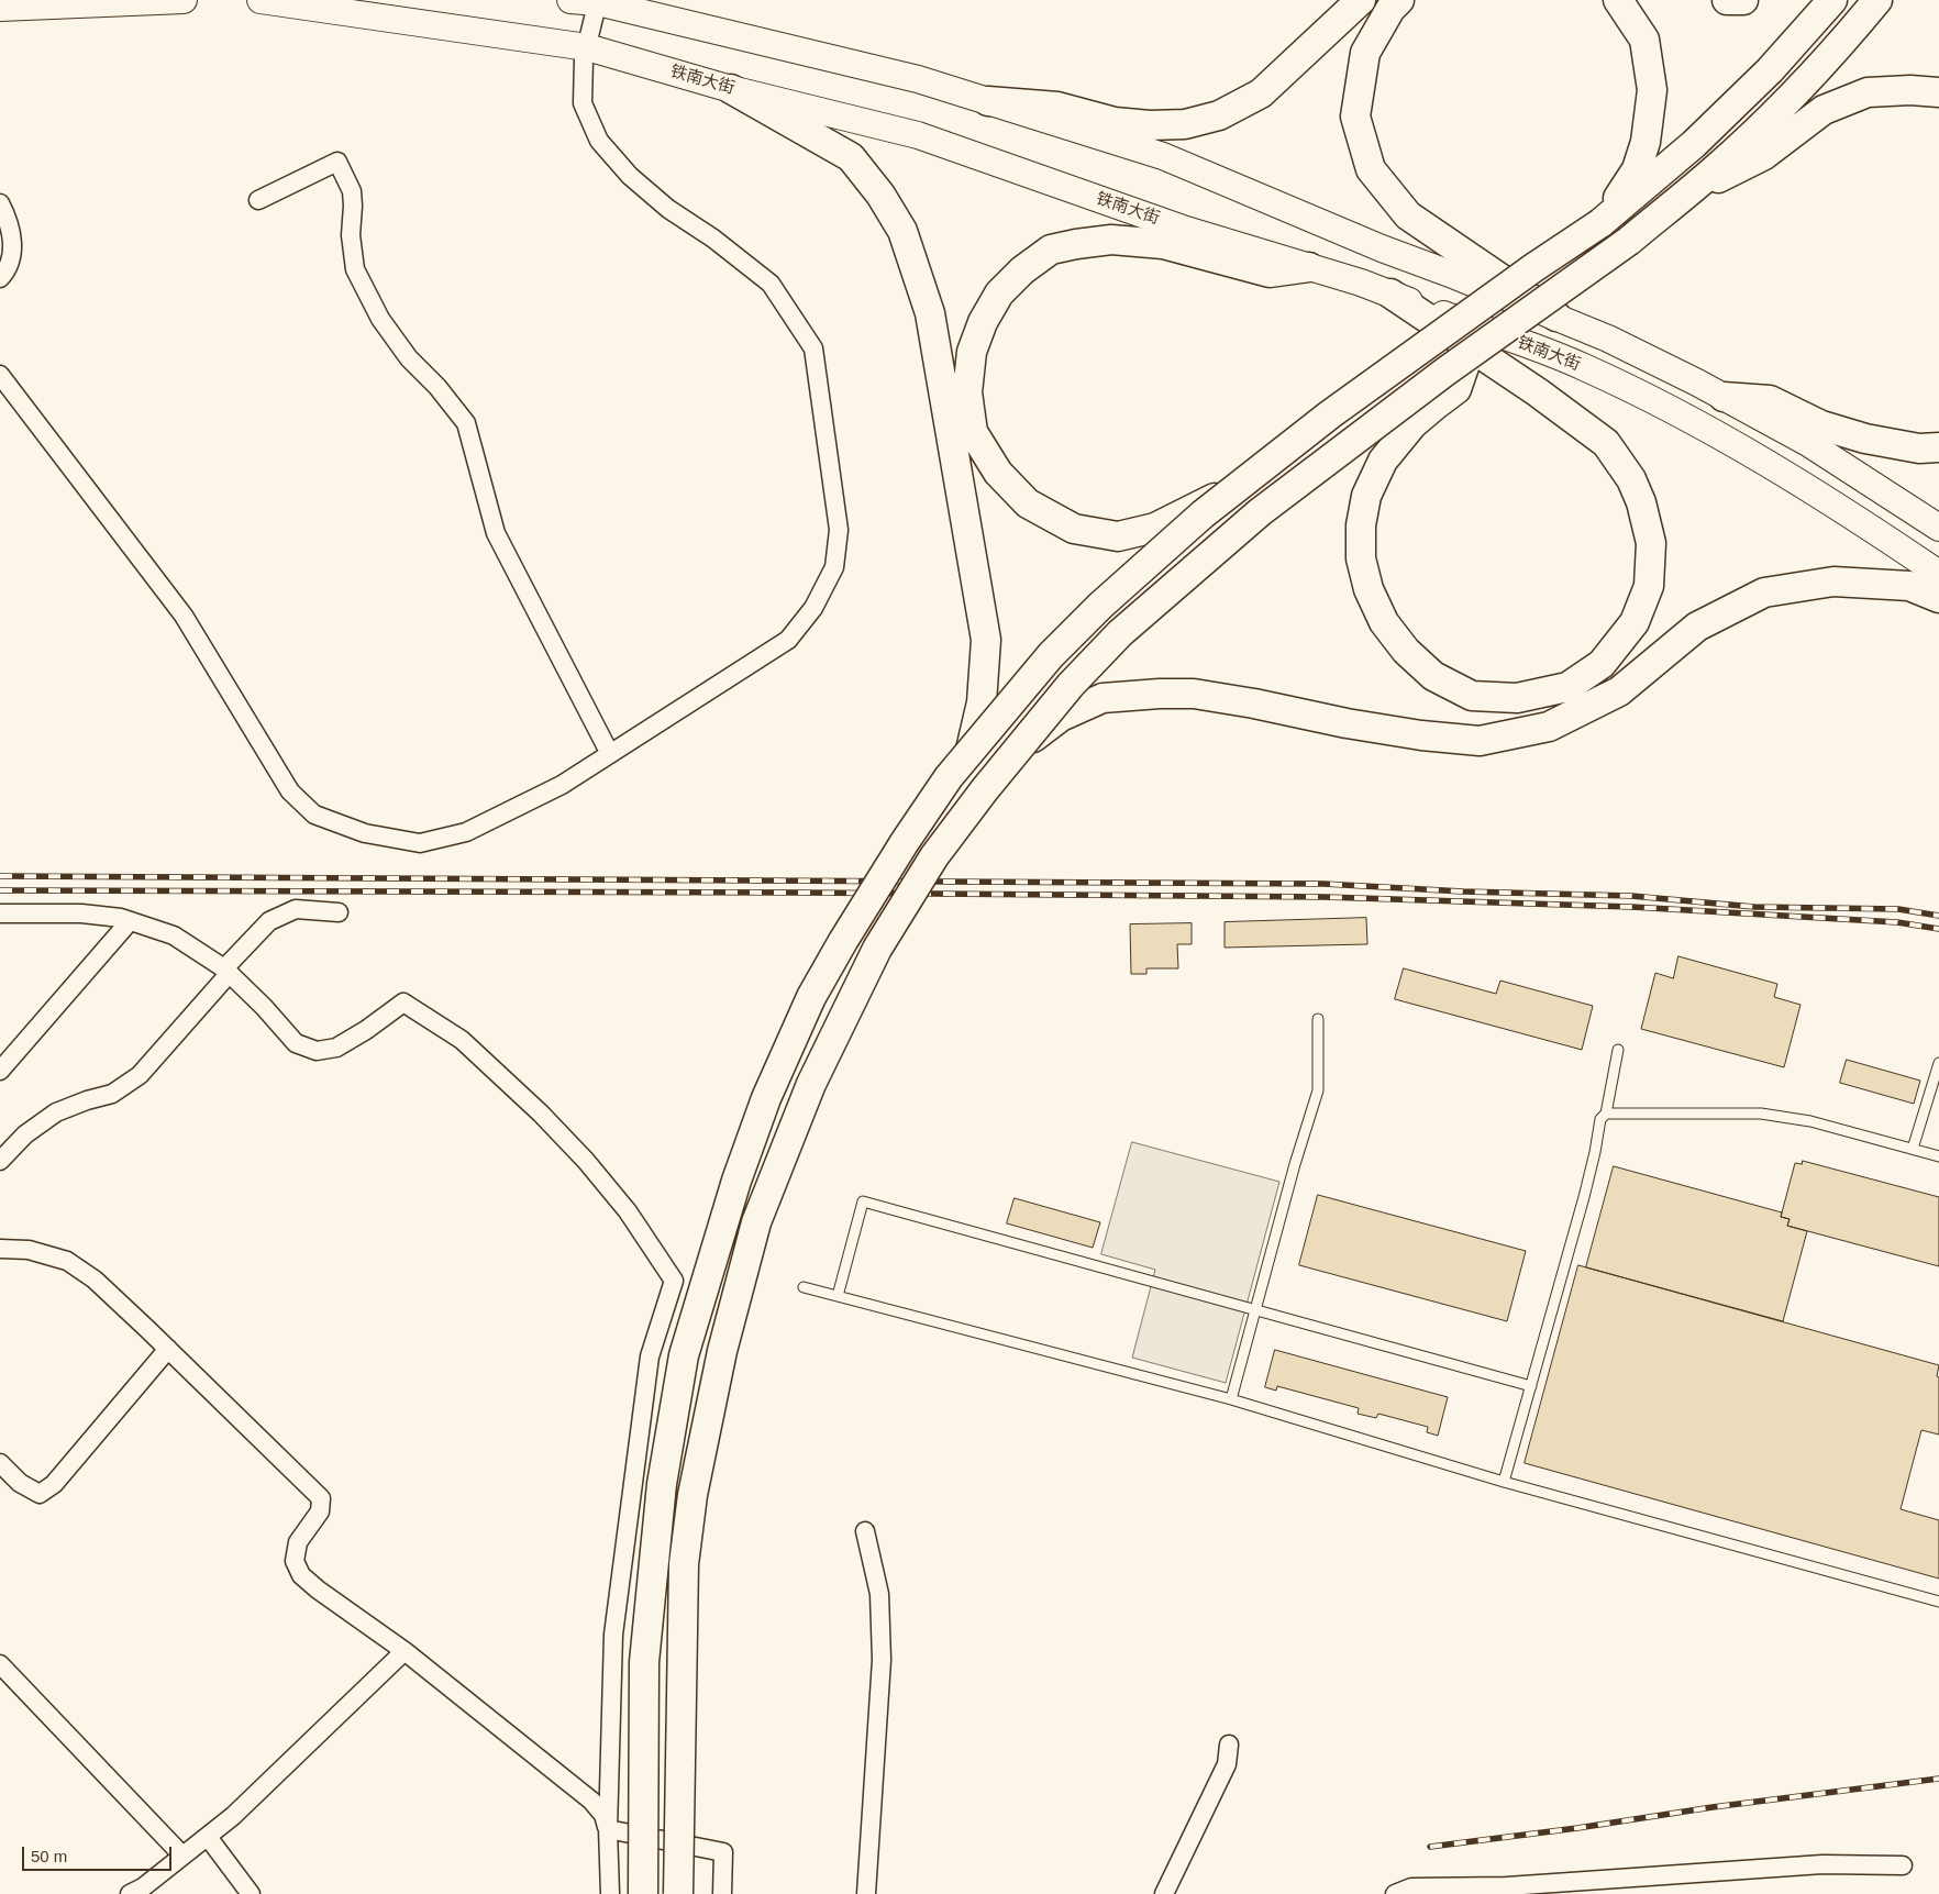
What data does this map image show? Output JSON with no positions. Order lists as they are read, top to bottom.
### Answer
{
  "streets": {
    "main road": ["铁南大街"]
  },
  "scale_bar": "50 m"
}
